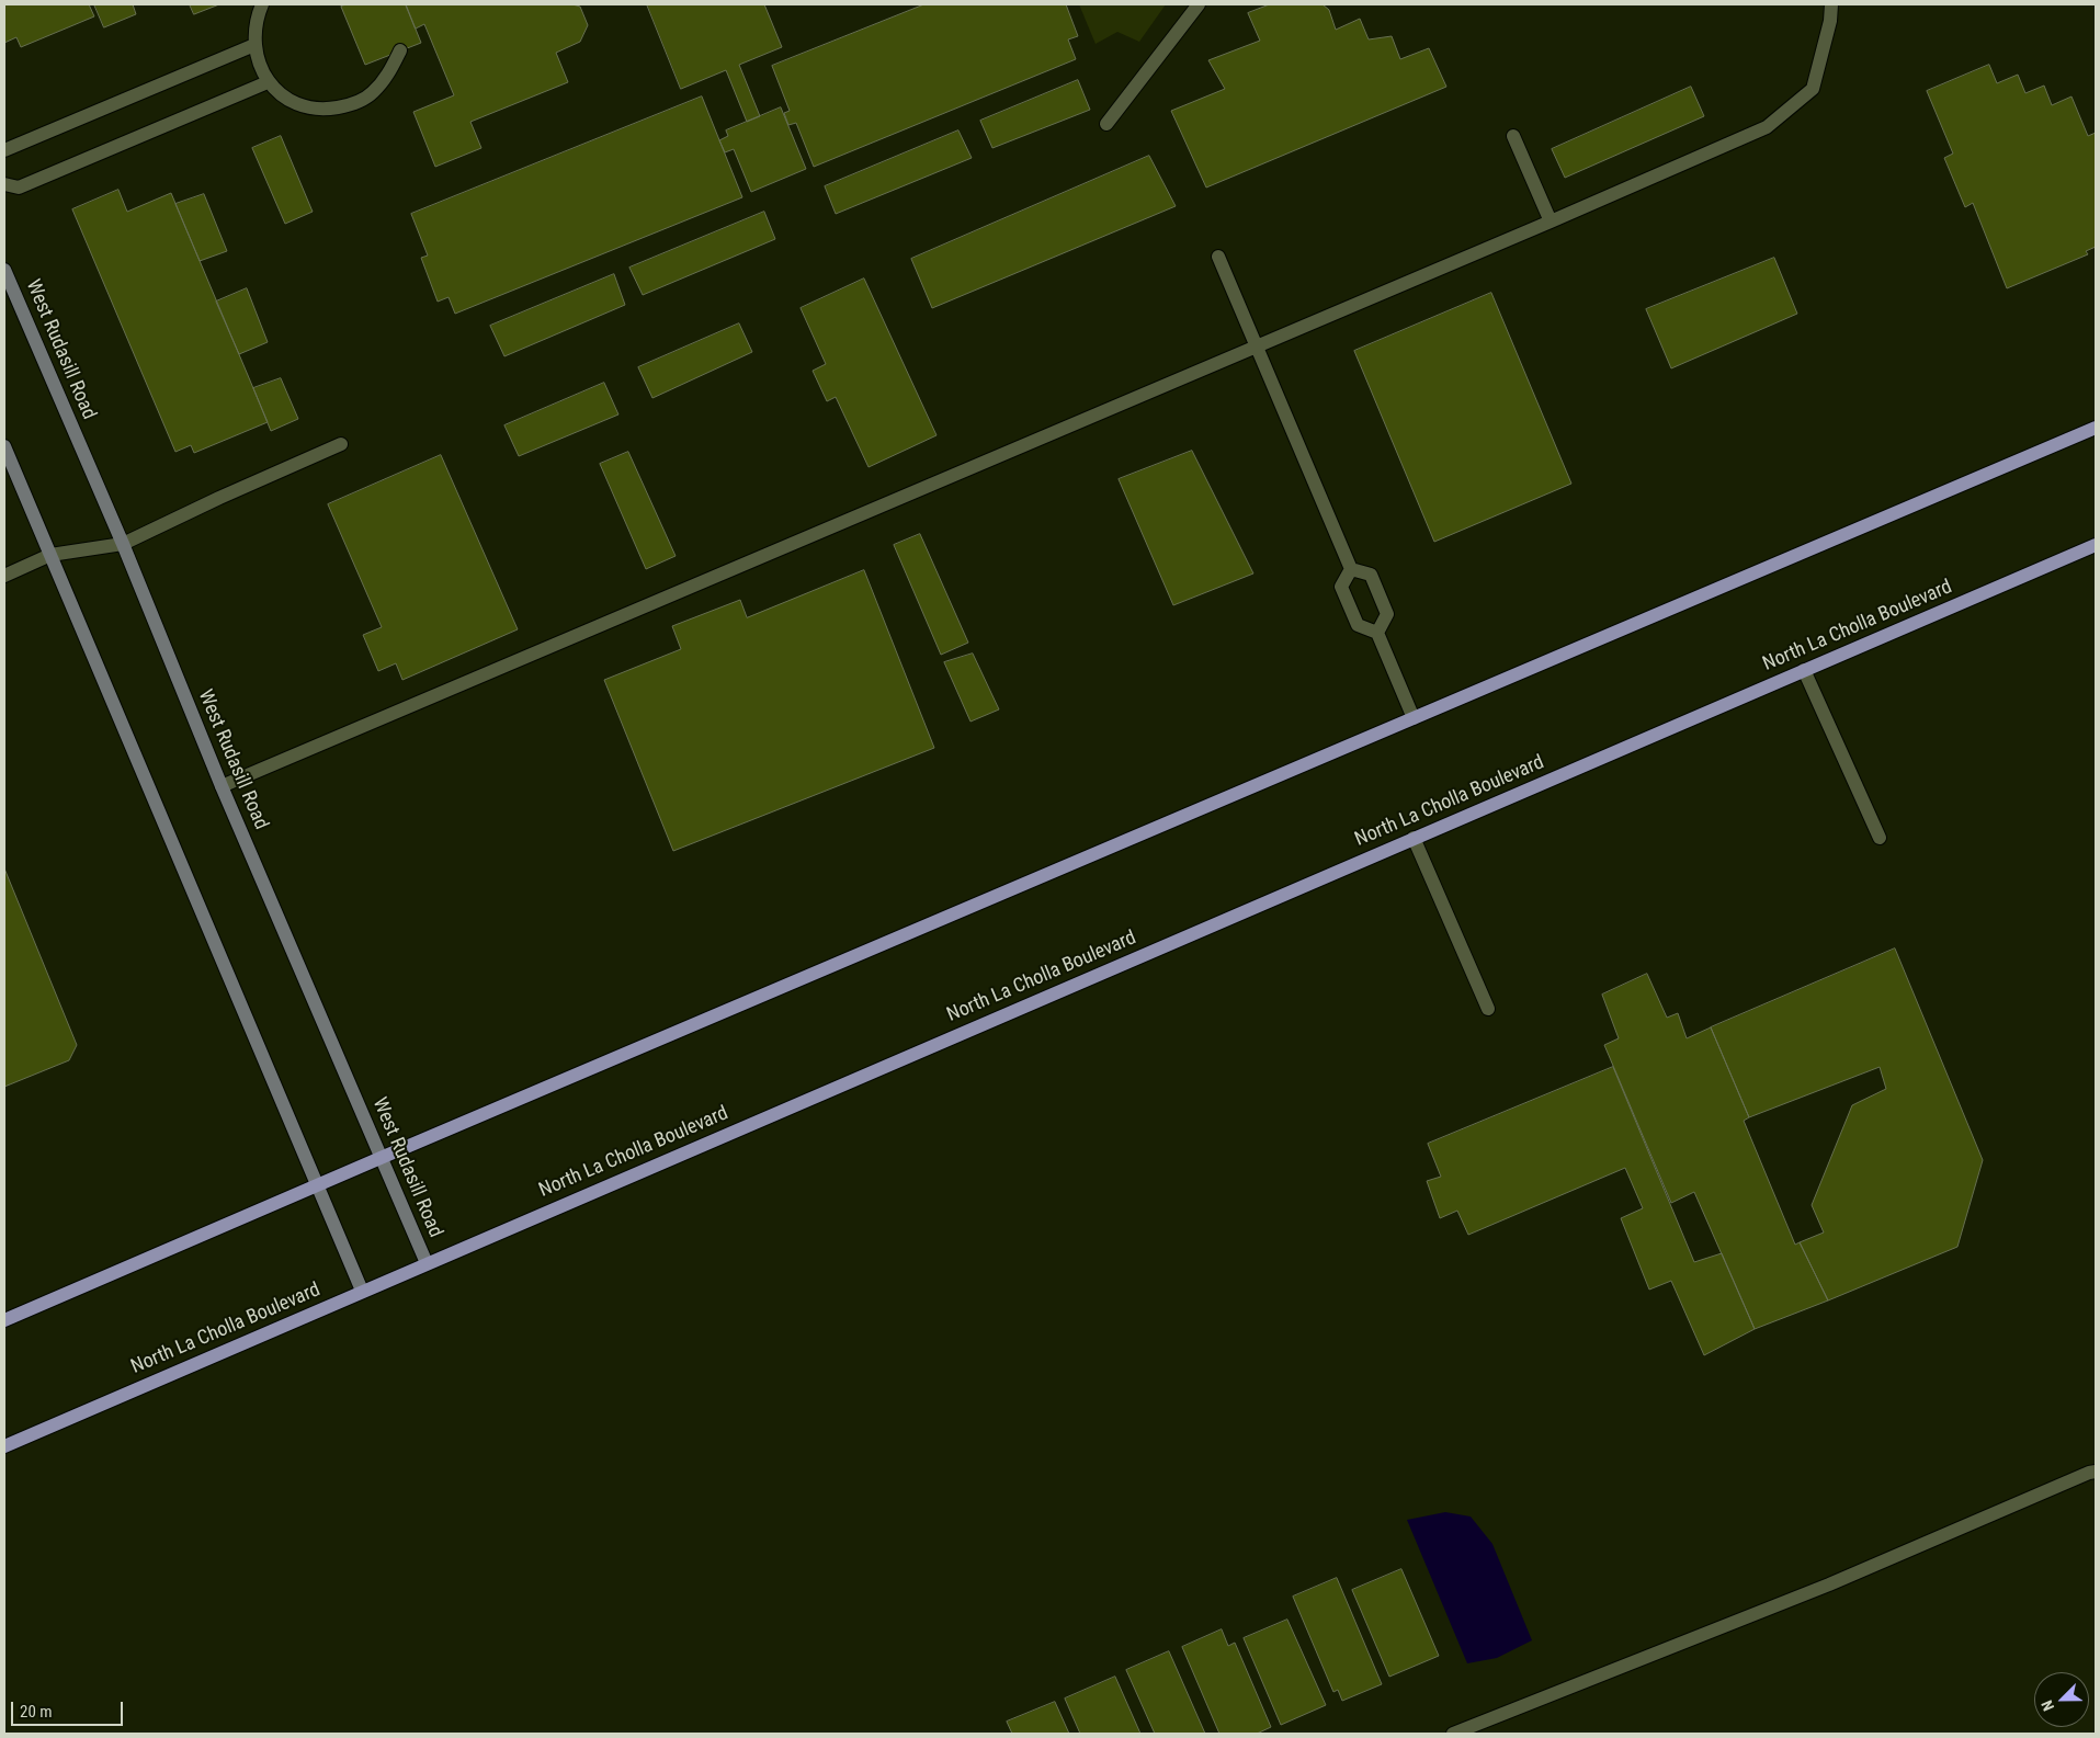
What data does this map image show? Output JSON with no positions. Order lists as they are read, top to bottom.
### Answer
{
  "streets": {
    "main road": ["North La Cholla Boulevard"],
    "street": ["West Rudasill Road"]
  },
  "crossings": [
    ["West Rudasill Road", "North La Cholla Boulevard"]
  ],
  "scale_bar": "20 m",
  "north": "bottom left"
}
